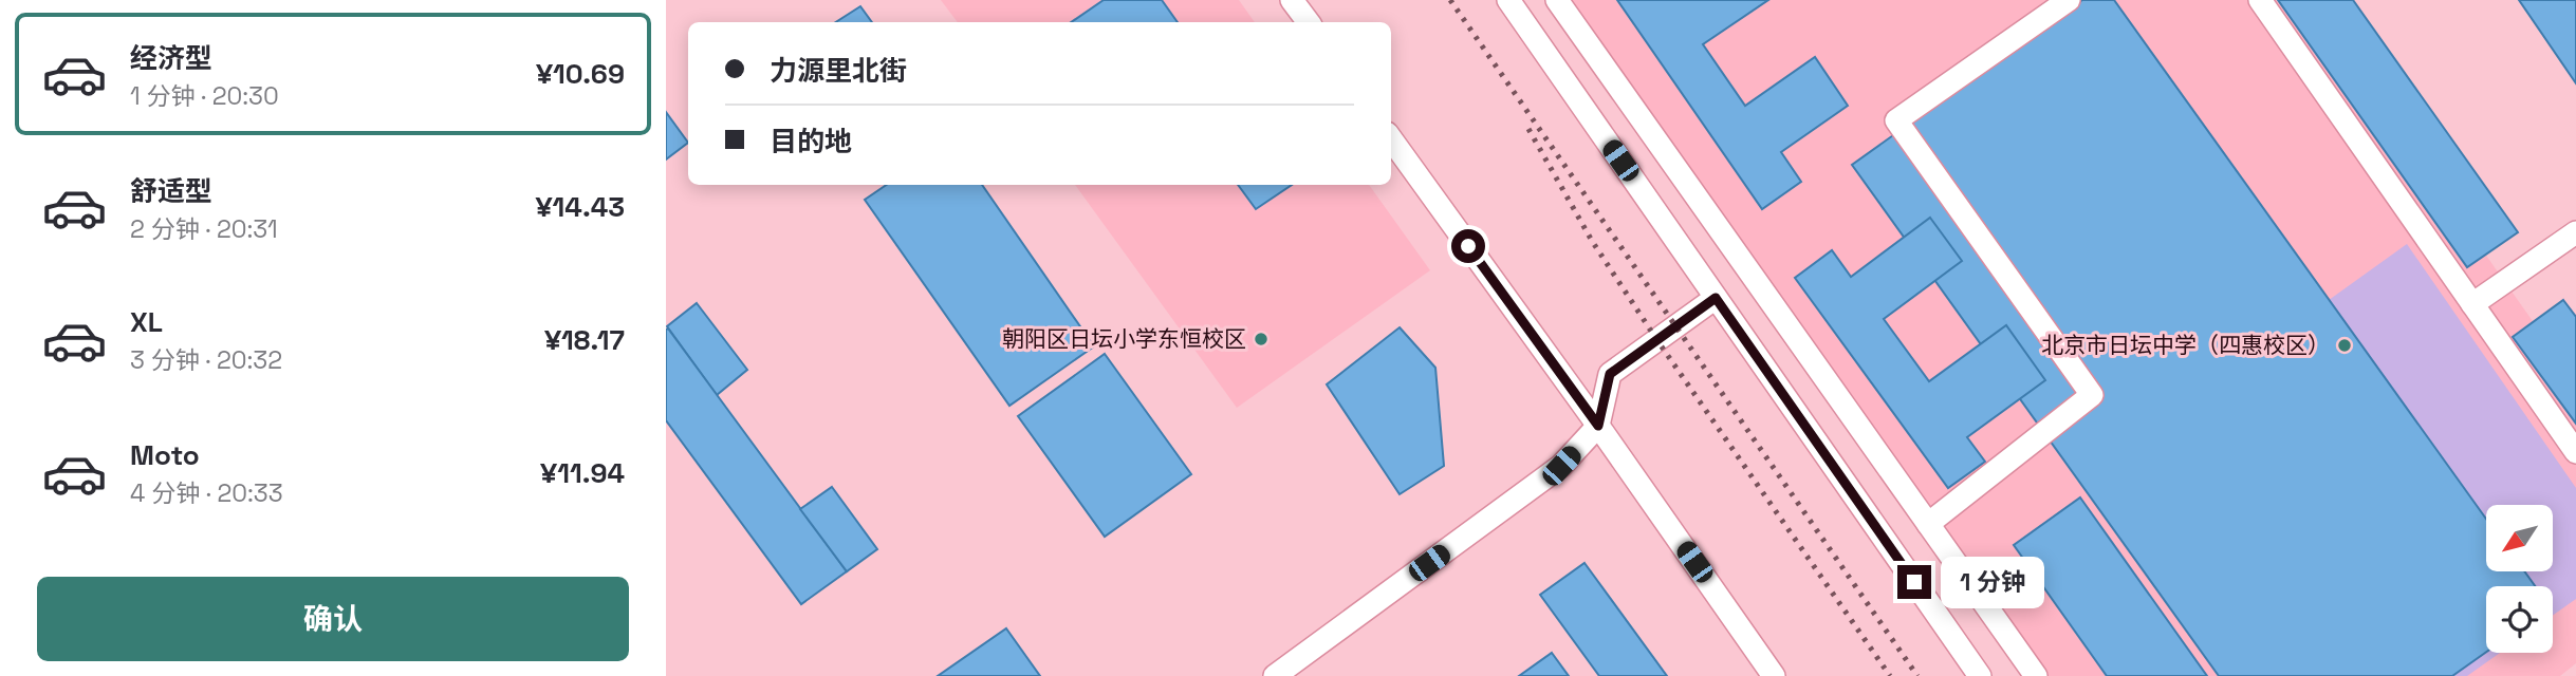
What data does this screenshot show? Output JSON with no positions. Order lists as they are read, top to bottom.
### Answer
{
  "places": ["朝阳区日坛小学东恒校区", "北京市日坛中学（四惠校区）"],
  "north": "bottom left",
  "page": {
    "list": [
      {
        "name": "经济型",
        "note": "1 分钟 · 20:30",
        "value": "¥10.69"
      },
      {
        "name": "舒适型",
        "note": "2 分钟 · 20:31",
        "value": "¥14.43"
      },
      {
        "name": "XL",
        "note": "3 分钟 · 20:32",
        "value": "¥18.17"
      },
      {
        "name": "Moto",
        "note": "4 分钟 · 20:33",
        "value": "¥11.94"
      }
    ],
    "banner": ["力源里北街", "目的地"],
    "bubble": "1 分钟",
    "buttons": "确认"
  }
}
